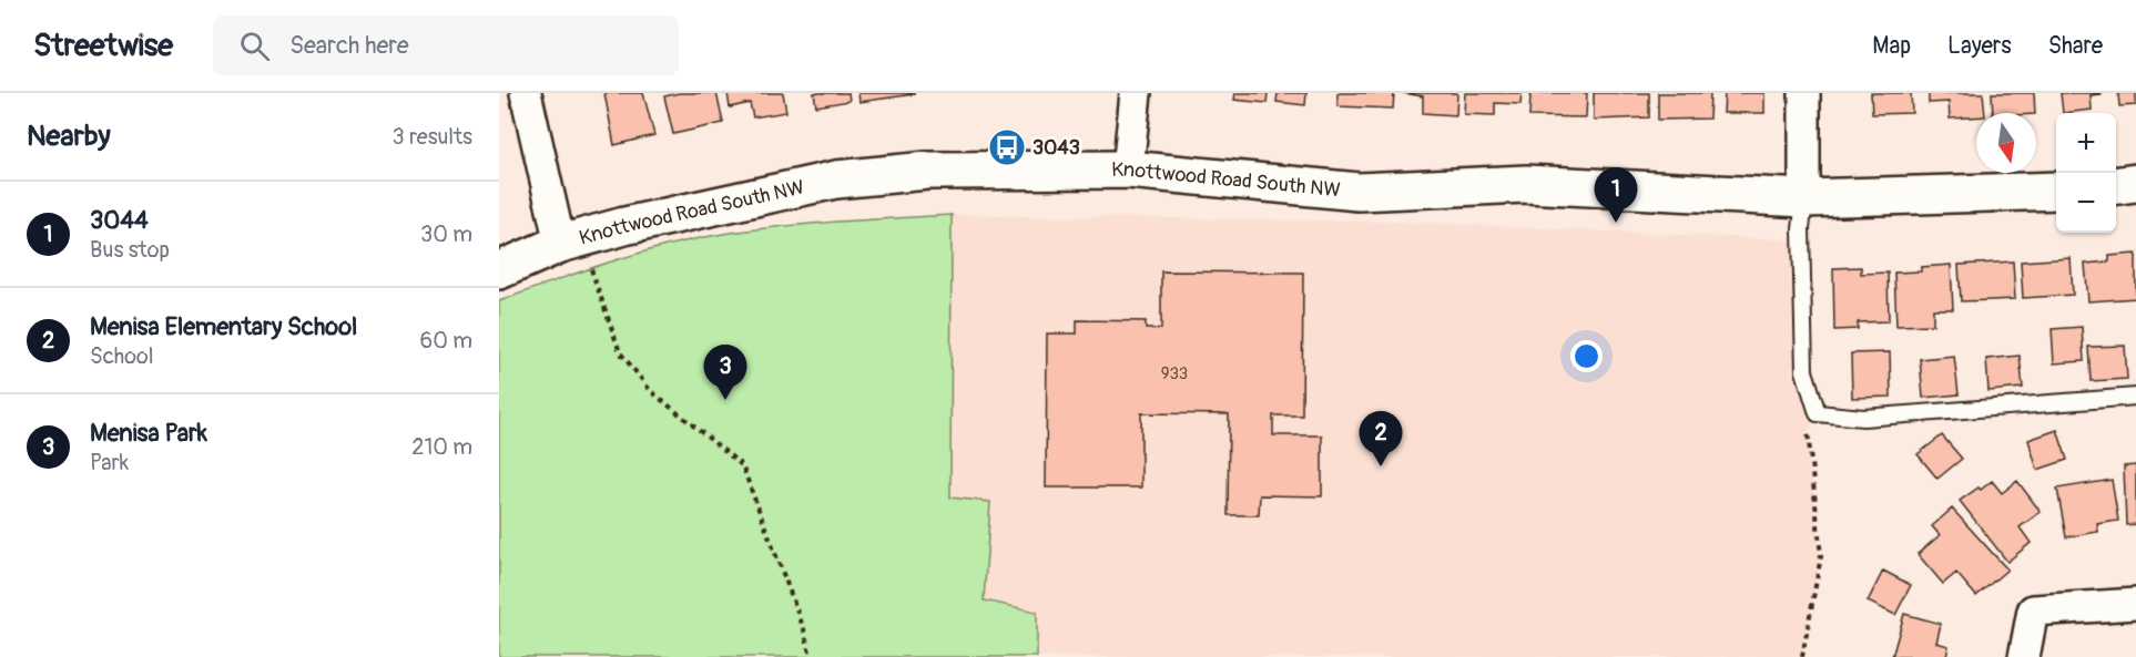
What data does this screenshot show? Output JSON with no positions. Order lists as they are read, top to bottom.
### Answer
{
  "streets": {
    "street": ["Knottwood Road South NW"]
  },
  "places": {
    "bus stop": ["3043"]
  },
  "house_numbers": ["933"],
  "north": "bottom",
  "page": {
    "header": "Streetwise",
    "search": "Search here",
    "nav": ["Map", "Layers", "Share"],
    "heading": ["Nearby", "3 results"],
    "map_buttons": ["+", "−"],
    "pins": ["1", "3", "2"],
    "list": [
      {
        "mark": "1",
        "name": "3044",
        "note": "Bus stop",
        "value": "30 m"
      },
      {
        "mark": "2",
        "name": "Menisa Elementary School",
        "note": "School",
        "value": "60 m"
      },
      {
        "mark": "3",
        "name": "Menisa Park",
        "note": "Park",
        "value": "210 m"
      }
    ]
  }
}
